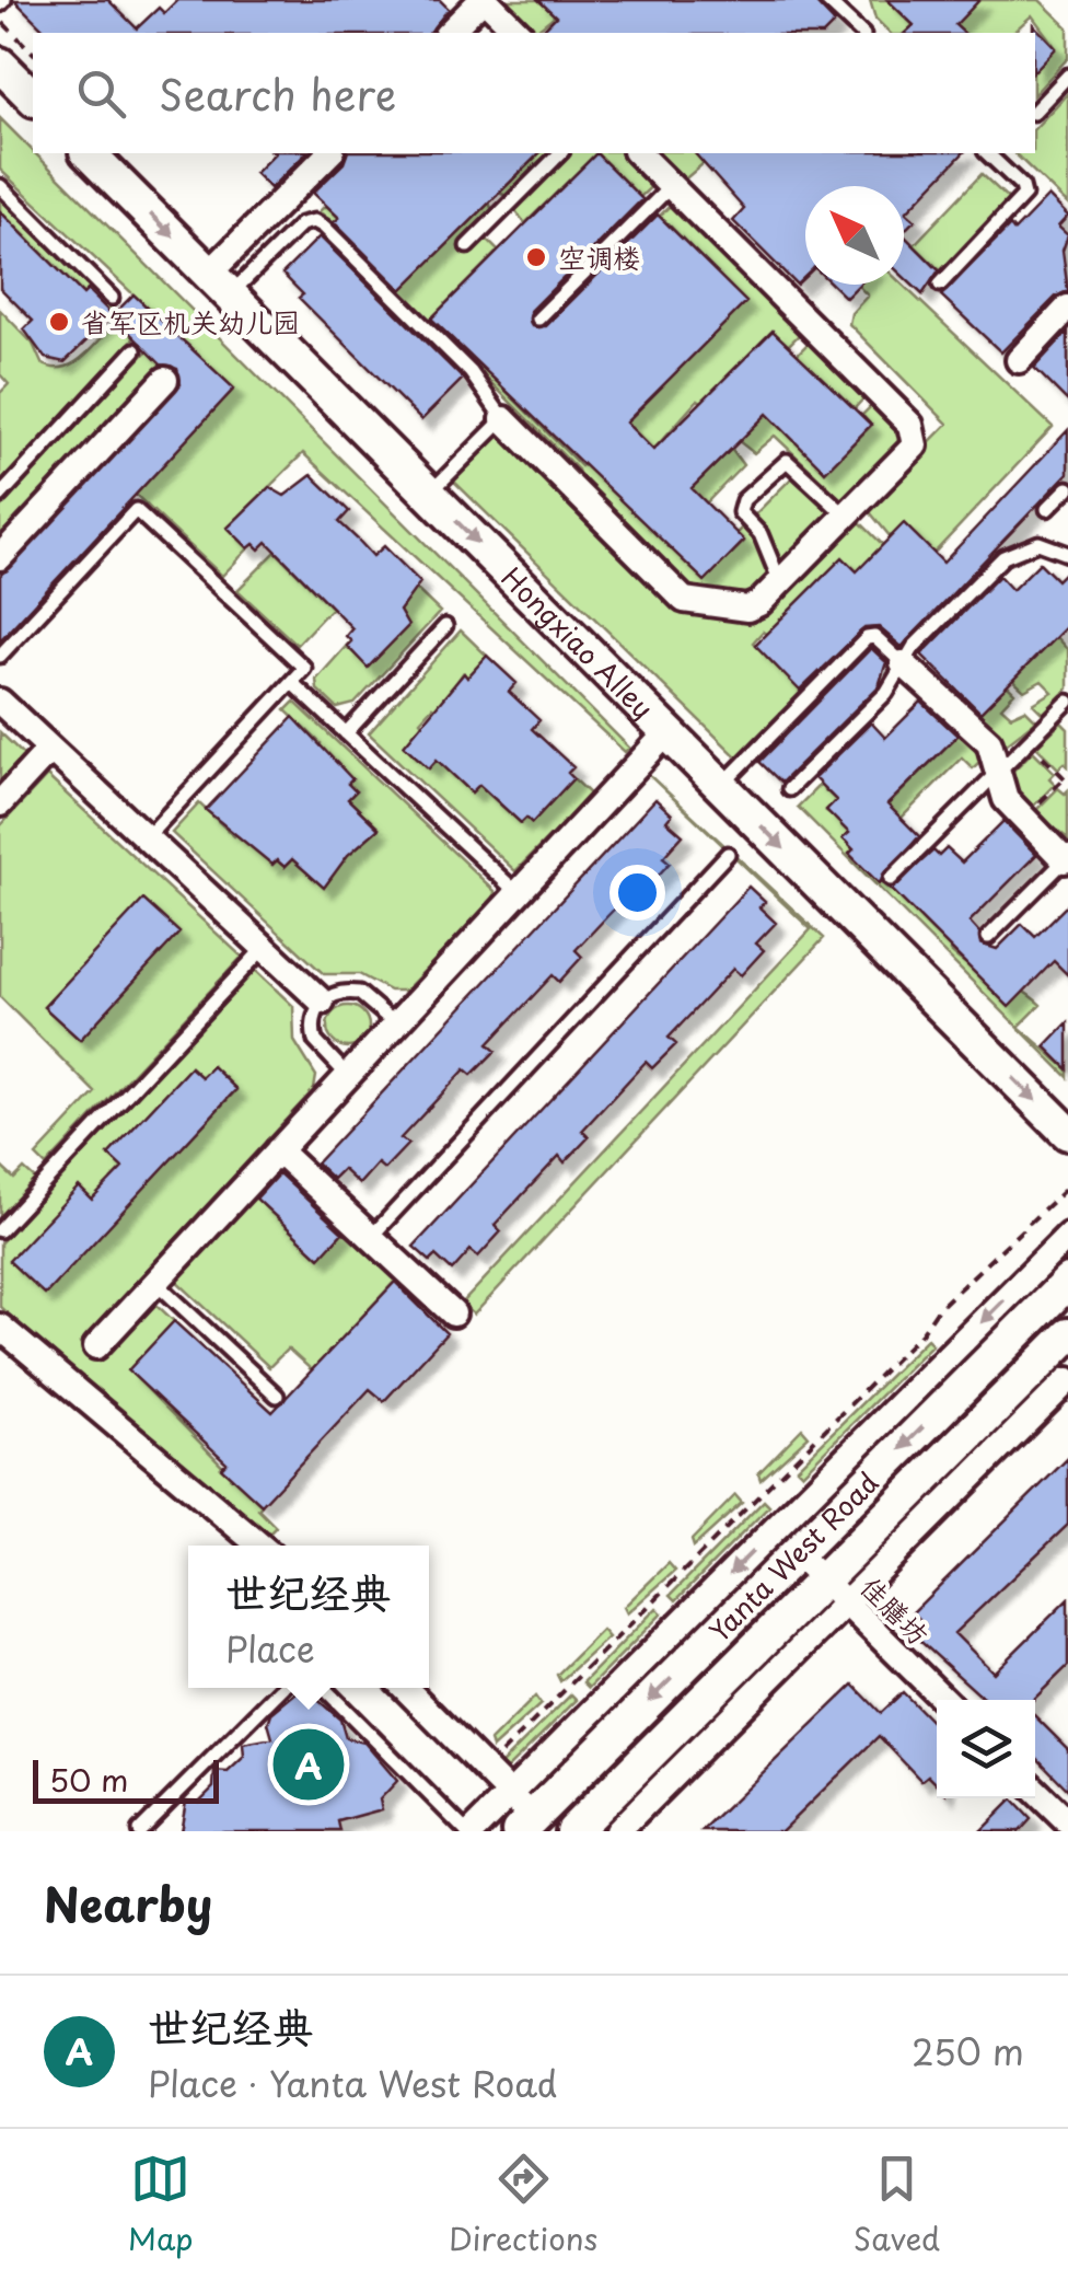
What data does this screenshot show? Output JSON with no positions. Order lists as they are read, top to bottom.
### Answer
{
  "streets": {
    "main road": ["Hongxiao Alley", "Yanta West Road"],
    "street": ["佳膳坊"]
  },
  "crossings": [
    ["Yanta West Road", "佳膳坊"]
  ],
  "one_way": ["Hongxiao Alley"],
  "places": ["空调楼", "省军区机关幼儿园"],
  "scale_bar": "50 m",
  "north": "top left",
  "page": {
    "search": "Search here",
    "popup": ["世纪经典", "Place"],
    "pins": "A",
    "scale": "50 m",
    "heading": "Nearby",
    "list": [
      {
        "mark": "A",
        "name": "世纪经典",
        "note": "Place · Yanta West Road",
        "value": "250 m"
      }
    ],
    "nav": ["Map", "Directions", "Saved"]
  }
}
